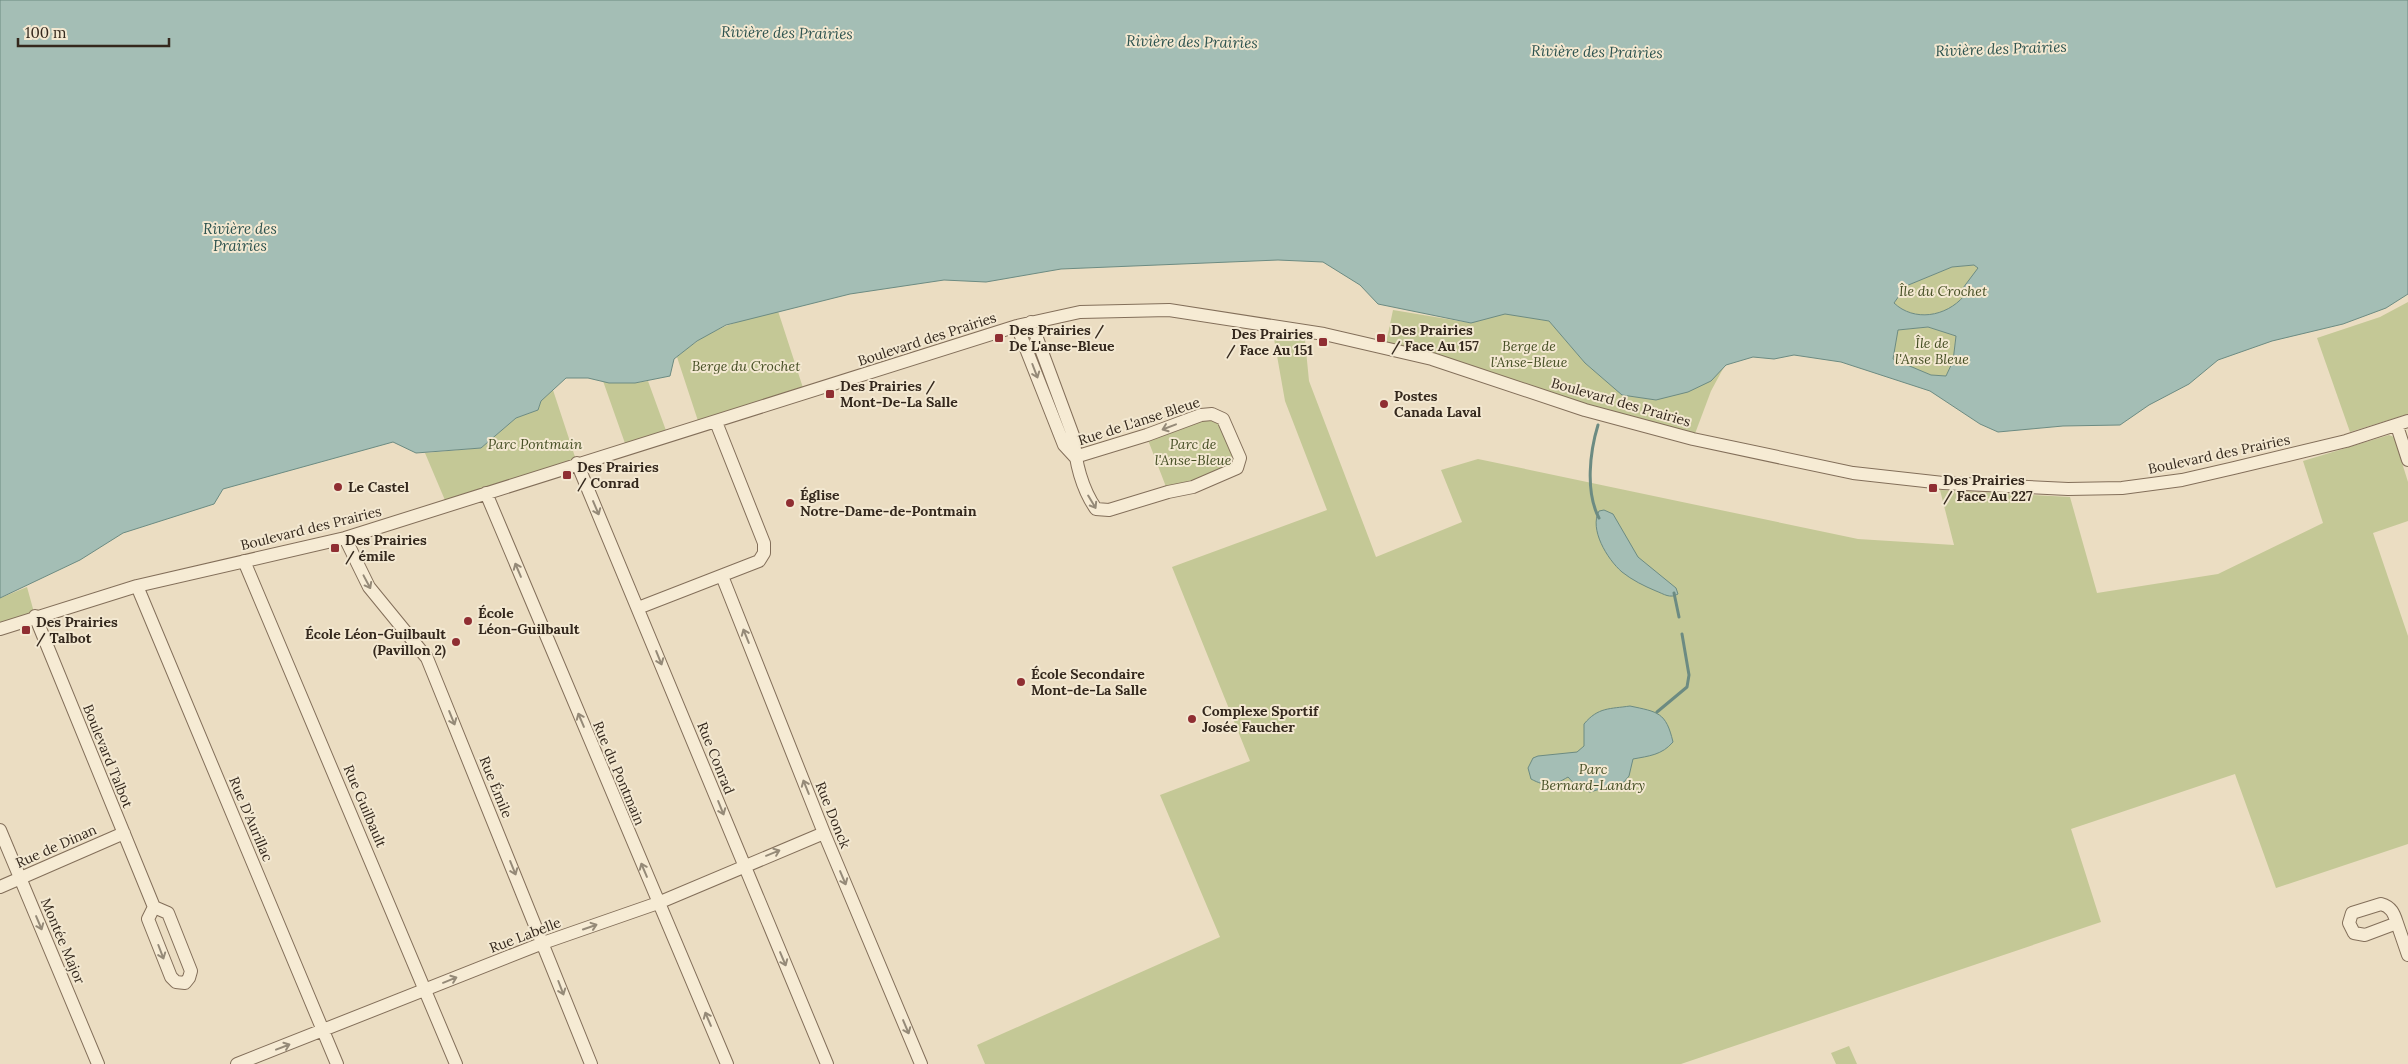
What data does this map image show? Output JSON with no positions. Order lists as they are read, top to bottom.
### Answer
{
  "streets": {
    "street": [
      "Boulevard des Prairies",
      "Rue de L'anse Bleue",
      "Boulevard Talbot",
      "Rue Conrad",
      "Rue du Pontmain",
      "Rue Émile",
      "Rue Guilbault",
      "Rue Donck",
      "Rue D'Aurillac",
      "Rue de Dinan",
      "Rue Labelle",
      "Montée Major"
    ]
  },
  "crossings": [
    ["Boulevard des Prairies", "Rue de L'anse Bleue"],
    ["Boulevard des Prairies", "Boulevard Talbot"],
    ["Boulevard des Prairies", "Rue Conrad"],
    ["Boulevard des Prairies", "Rue du Pontmain"],
    ["Boulevard des Prairies", "Rue Émile"],
    ["Boulevard des Prairies", "Rue Guilbault"],
    ["Boulevard des Prairies", "Rue D'Aurillac"],
    ["Boulevard Talbot", "Rue de Dinan"],
    ["Rue Conrad", "Rue Labelle"],
    ["Rue du Pontmain", "Rue Labelle"],
    ["Rue Émile", "Rue Labelle"],
    ["Rue Guilbault", "Rue Labelle"],
    ["Rue Donck", "Rue Labelle"],
    ["Rue D'Aurillac", "Rue Labelle"],
    ["Rue de Dinan", "Montée Major"]
  ],
  "one_way": [
    "Rue Conrad",
    "Rue du Pontmain",
    "Rue Émile",
    "Rue Labelle",
    "Montée Major"
  ],
  "water": ["Rivière des Prairies"],
  "parks": [
    "Île du Crochet",
    "Île de l'Anse Bleue",
    "Berge de l'Anse-Bleue",
    "Berge du Crochet",
    "Parc Pontmain",
    "Parc de l'Anse-Bleue",
    "Parc Bernard-Landry"
  ],
  "places": {
    "transit": [
      "Des Prairies / De L'anse-Bleue",
      "Des Prairies / Face Au 157",
      "Des Prairies / Face Au 151",
      "Des Prairies / Mont-De-La Salle",
      "Des Prairies / Conrad",
      "Des Prairies / Face Au 227",
      "Des Prairies / émile",
      "Des Prairies / Talbot"
    ],
    "other": [
      "Postes Canada Laval",
      "Le Castel",
      "Église Notre-Dame-de-Pontmain",
      "École Léon-Guilbault",
      "École Léon-Guilbault (Pavillon 2)",
      "École Secondaire Mont-de-La Salle",
      "Complexe Sportif Josée Faucher"
    ]
  },
  "scale_bar": "100 m"
}
